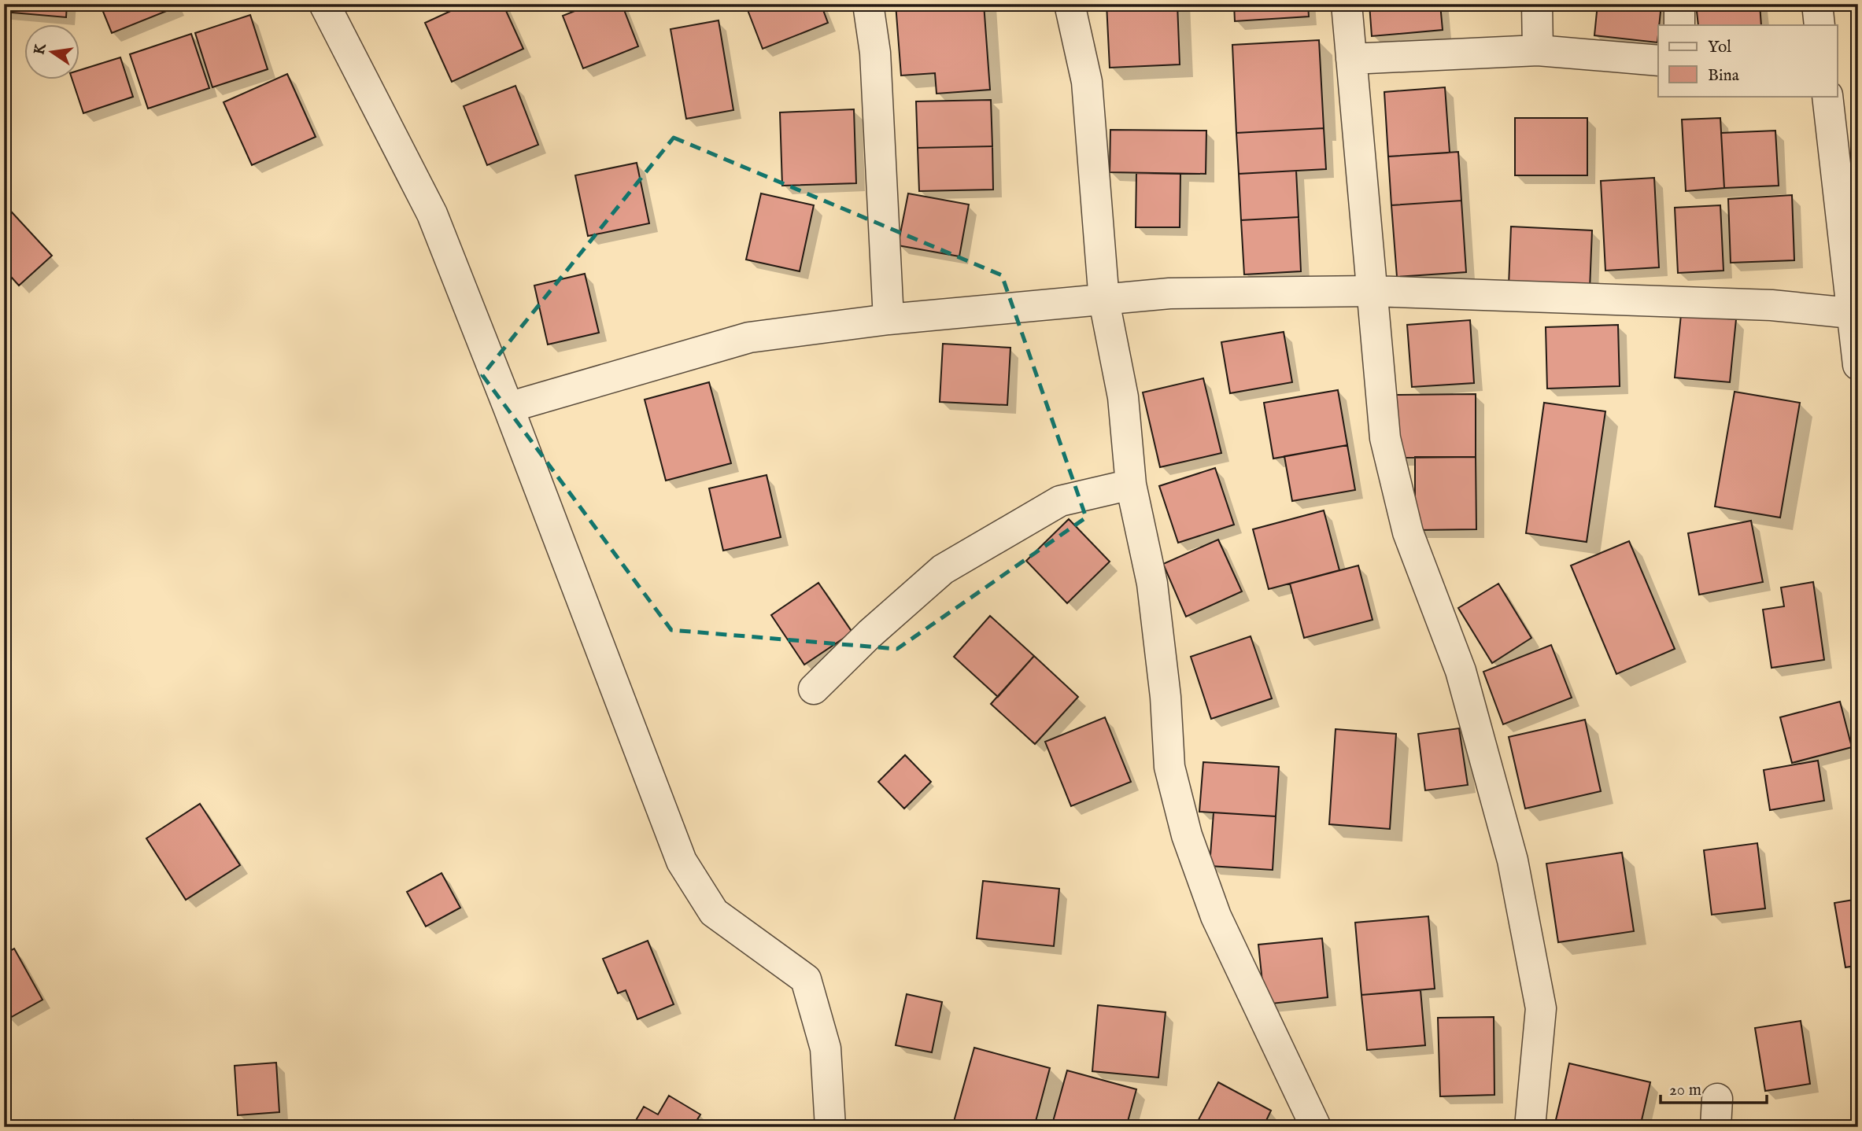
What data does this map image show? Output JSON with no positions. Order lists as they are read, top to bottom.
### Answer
{
  "legend": ["Yol", "Bina"],
  "scale_bar": "20 m",
  "north": "left"
}
